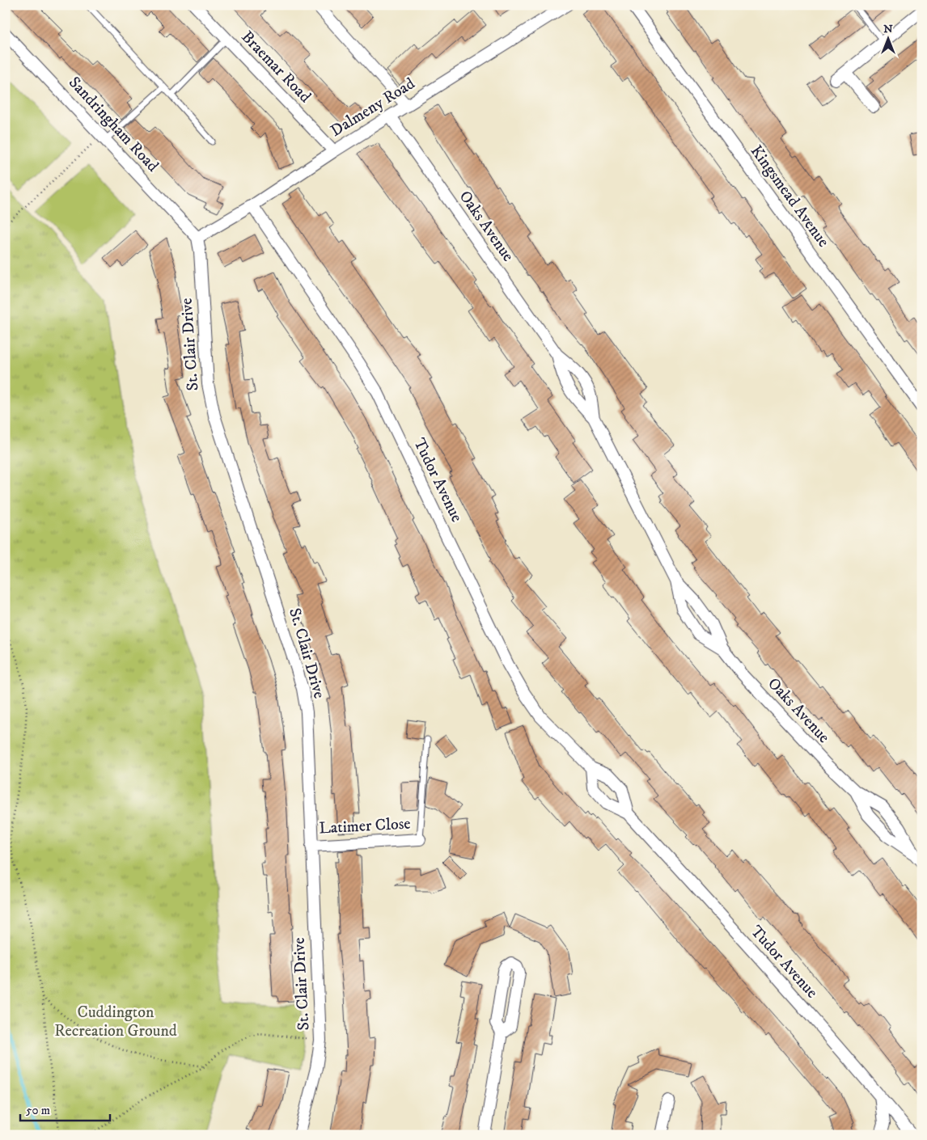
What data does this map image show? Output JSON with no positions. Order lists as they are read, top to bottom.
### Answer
{
  "streets": {
    "street": [
      "Braemar Road",
      "Dalmeny Road",
      "Sandringham Road",
      "Kingsmead Avenue",
      "Oaks Avenue",
      "St. Clair Drive",
      "Tudor Avenue",
      "Latimer Close"
    ]
  },
  "crossings": [
    ["Braemar Road", "Dalmeny Road"],
    ["Dalmeny Road", "Sandringham Road"],
    ["Dalmeny Road", "Oaks Avenue"],
    ["Dalmeny Road", "St. Clair Drive"],
    ["Dalmeny Road", "Tudor Avenue"],
    ["Sandringham Road", "St. Clair Drive"],
    ["St. Clair Drive", "Latimer Close"]
  ],
  "parks": ["Cuddington Recreation Ground"],
  "scale_bar": "50 m",
  "north": "top"
}
